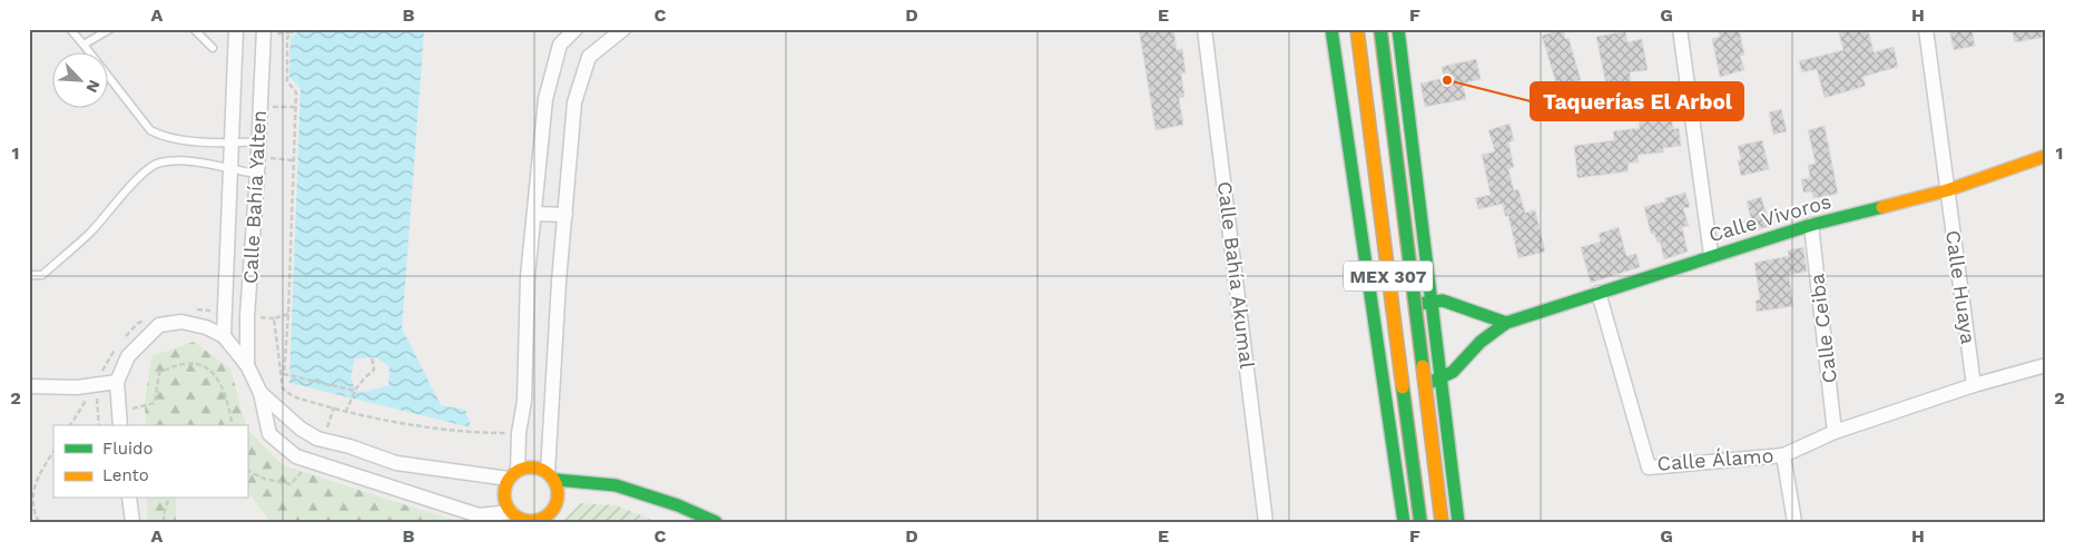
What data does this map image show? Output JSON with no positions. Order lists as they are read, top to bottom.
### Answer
{
  "streets": {
    "main road": ["Calle Vivoros", "MEX 307"],
    "street": [
      "Calle Bahía Yalten",
      "Calle Bahía Akumal",
      "Calle Huaya",
      "Calle Ceiba",
      "Calle Álamo"
    ]
  },
  "crossings": [
    ["Calle Vivoros", "Calle Huaya"],
    ["Calle Vivoros", "Calle Ceiba"],
    ["Calle Vivoros", "Calle Álamo"],
    ["Calle Huaya", "Calle Álamo"],
    ["Calle Ceiba", "Calle Álamo"]
  ],
  "places": ["Taquerías El Arbol"],
  "legend": ["Fluido", "Lento"],
  "north": "bottom right",
  "grid": {
    "columns": [
      "A",
      "B",
      "C",
      "D",
      "E",
      "F",
      "G",
      "H"
    ],
    "rows": ["1", "2"]
  }
}
